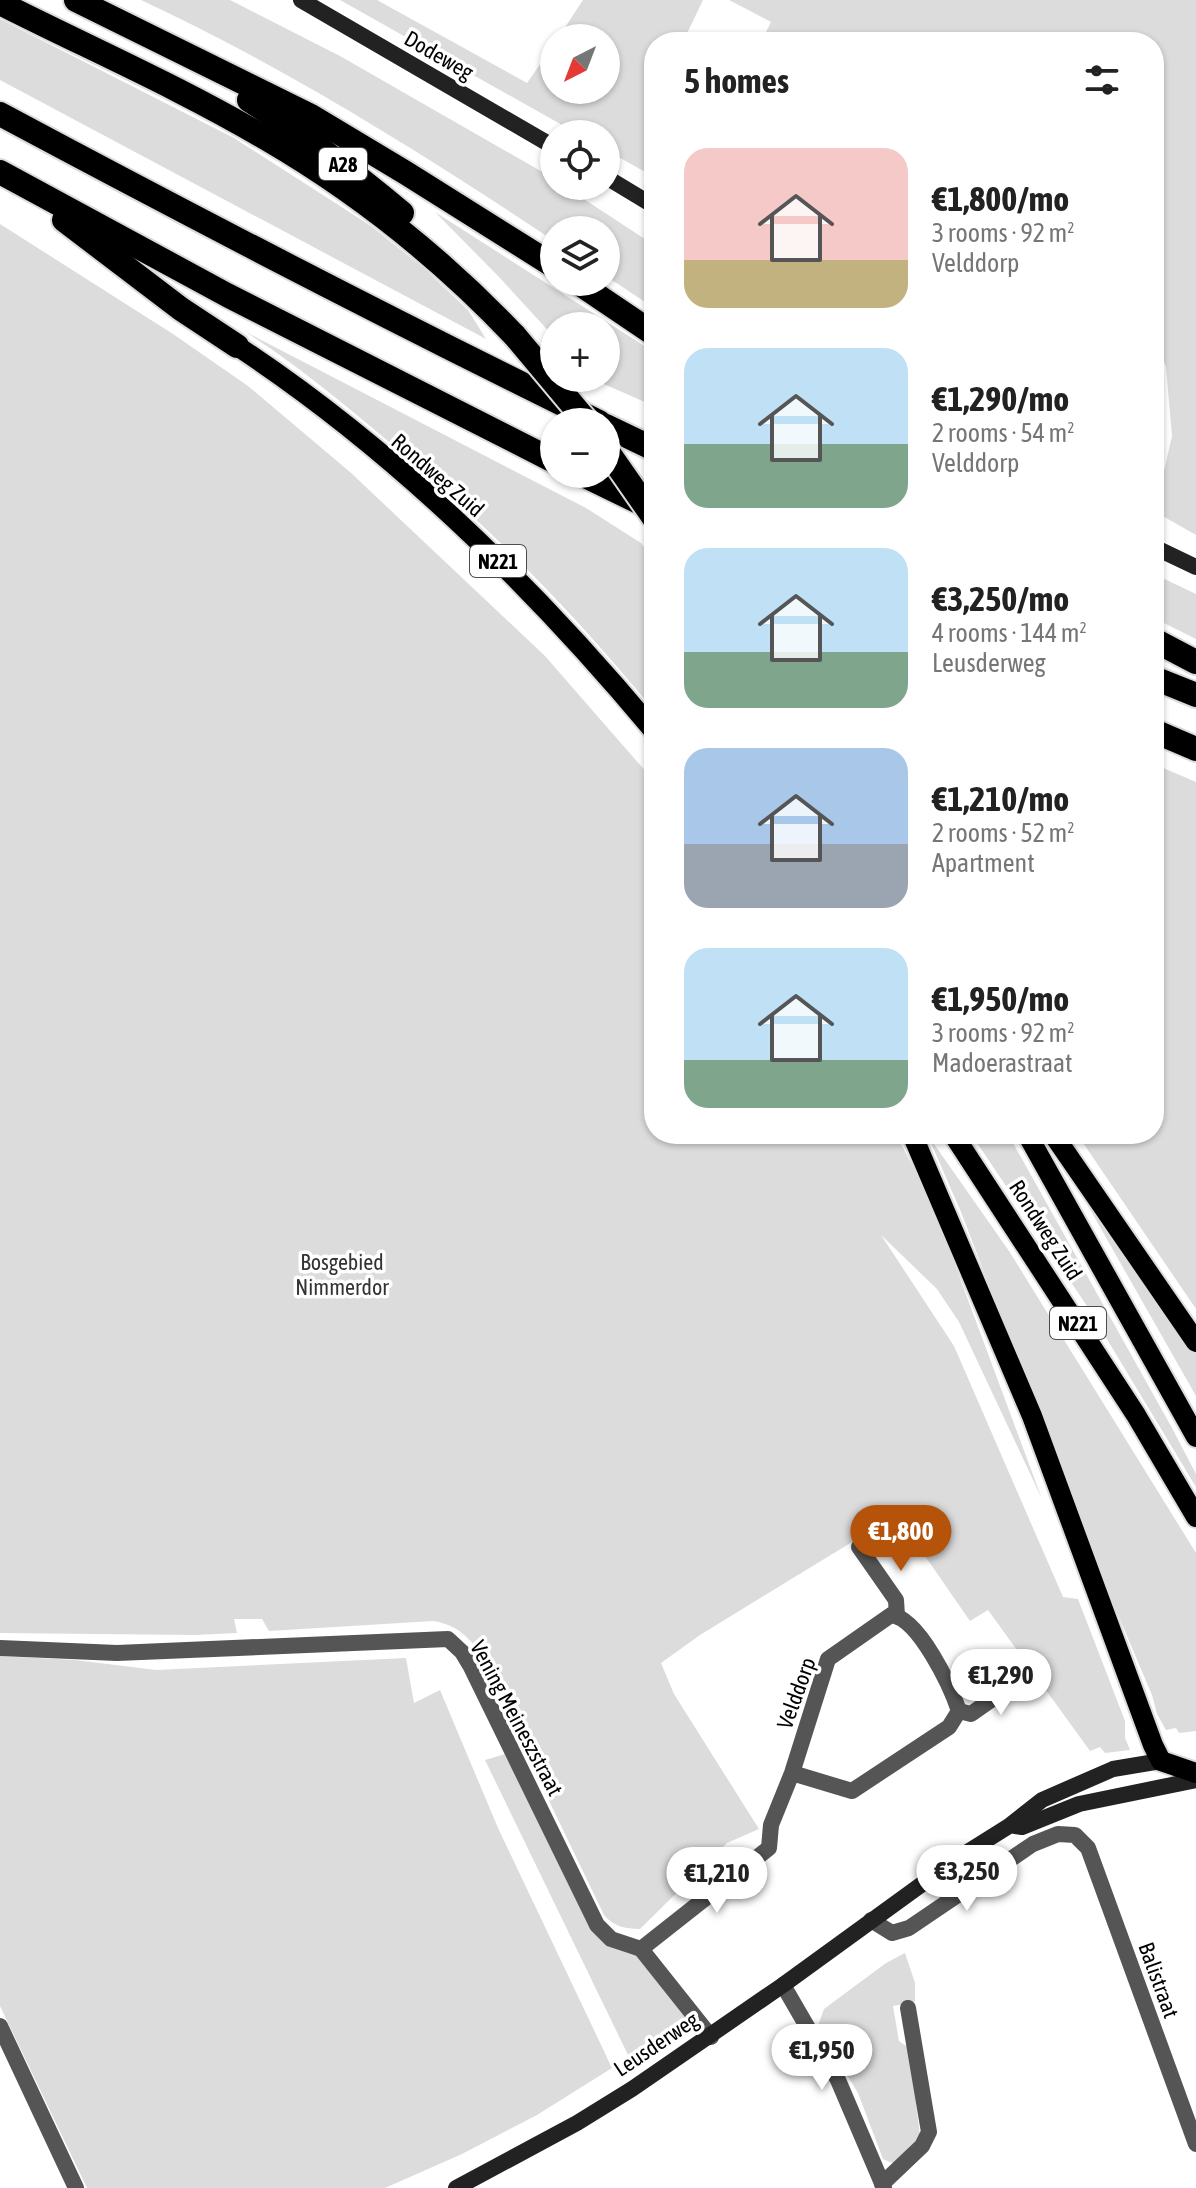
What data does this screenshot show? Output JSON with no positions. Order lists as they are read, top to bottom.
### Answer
{
  "streets": {
    "highway": ["A28"],
    "main road": ["Rondweg Zuid", "N221", "Leusderweg"],
    "street": [
      "Dodeweg",
      "Velddorp",
      "Vening Meineszstraat",
      "Balistraat"
    ]
  },
  "crossings": [
    ["Velddorp", "Vening Meineszstraat"],
    ["Vening Meineszstraat", "Leusderweg"],
    ["Balistraat", "Leusderweg"]
  ],
  "parks": ["Bosgebied Nimmerdor"],
  "north": "bottom left",
  "page": {
    "map_buttons": ["+", "−"],
    "heading": "5 homes",
    "list": [
      {
        "name": "€1,800/mo",
        "note": "3 rooms · 92 m² · Velddorp"
      },
      {
        "name": "€1,290/mo",
        "note": "2 rooms · 54 m² · Velddorp"
      },
      {
        "name": "€3,250/mo",
        "note": "4 rooms · 144 m² · Leusderweg"
      },
      {
        "name": "€1,210/mo",
        "note": "2 rooms · 52 m² · Apartment"
      },
      {
        "name": "€1,950/mo",
        "note": "3 rooms · 92 m² · Madoerastraat"
      }
    ],
    "price": [
      "€1,800",
      "€1,290",
      "€3,250",
      "€1,210",
      "€1,950"
    ]
  }
}
